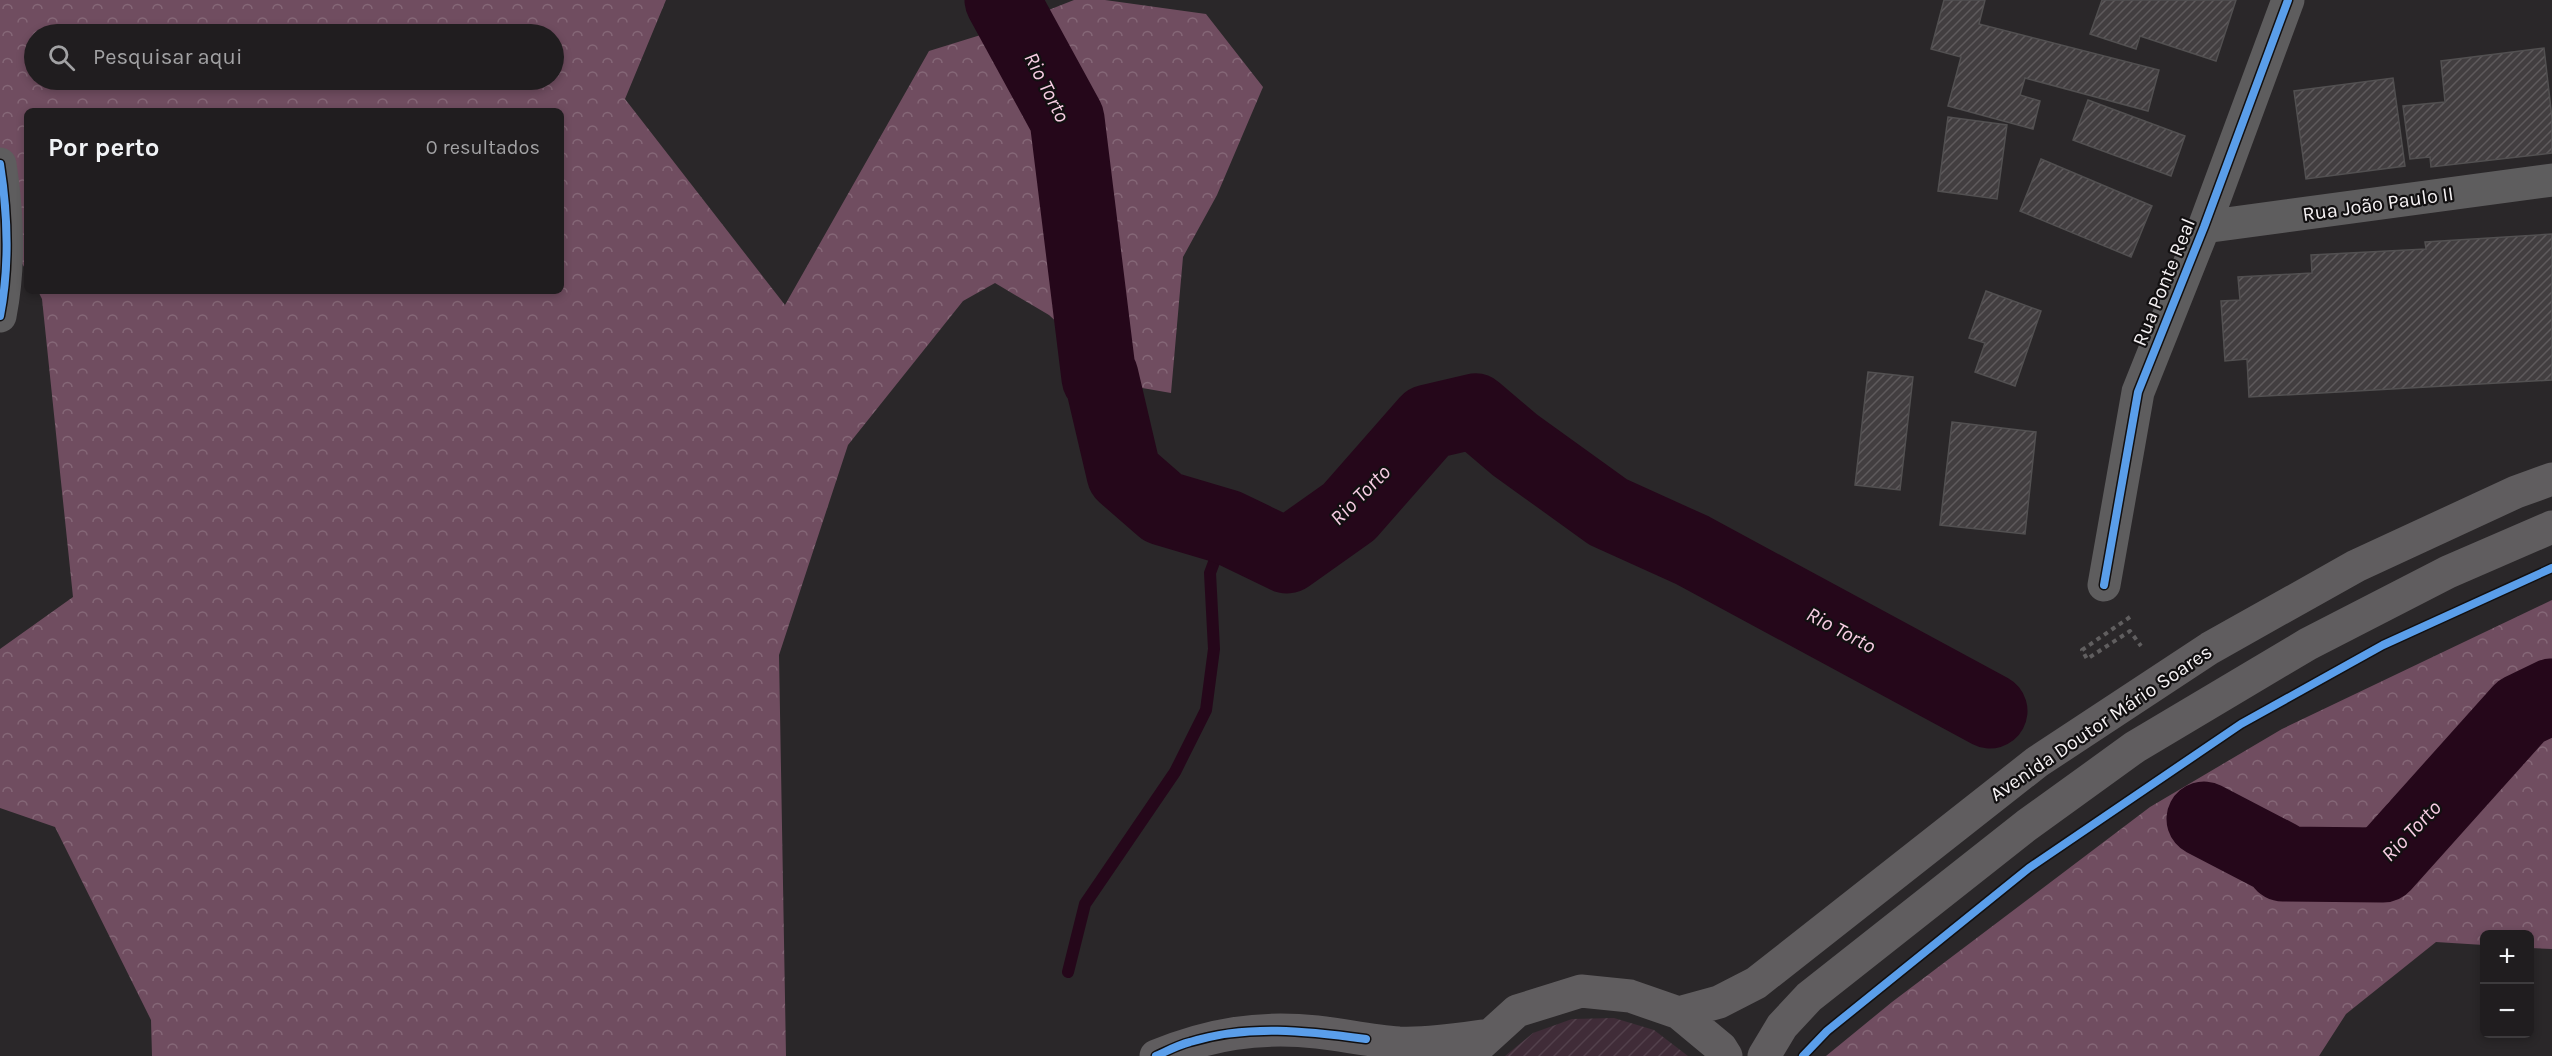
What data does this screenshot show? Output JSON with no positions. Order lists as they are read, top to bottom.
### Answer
{
  "streets": {
    "main road": ["Avenida Doutor Mário Soares"],
    "street": ["Rua João Paulo II", "Rua Ponte Real"]
  },
  "crossings": [
    ["Rua João Paulo II", "Rua Ponte Real"]
  ],
  "water": ["Rio Torto"],
  "page": {
    "search": "Pesquisar aqui",
    "heading": ["Por perto", "0 resultados"],
    "map_buttons": ["+", "−"]
  }
}
